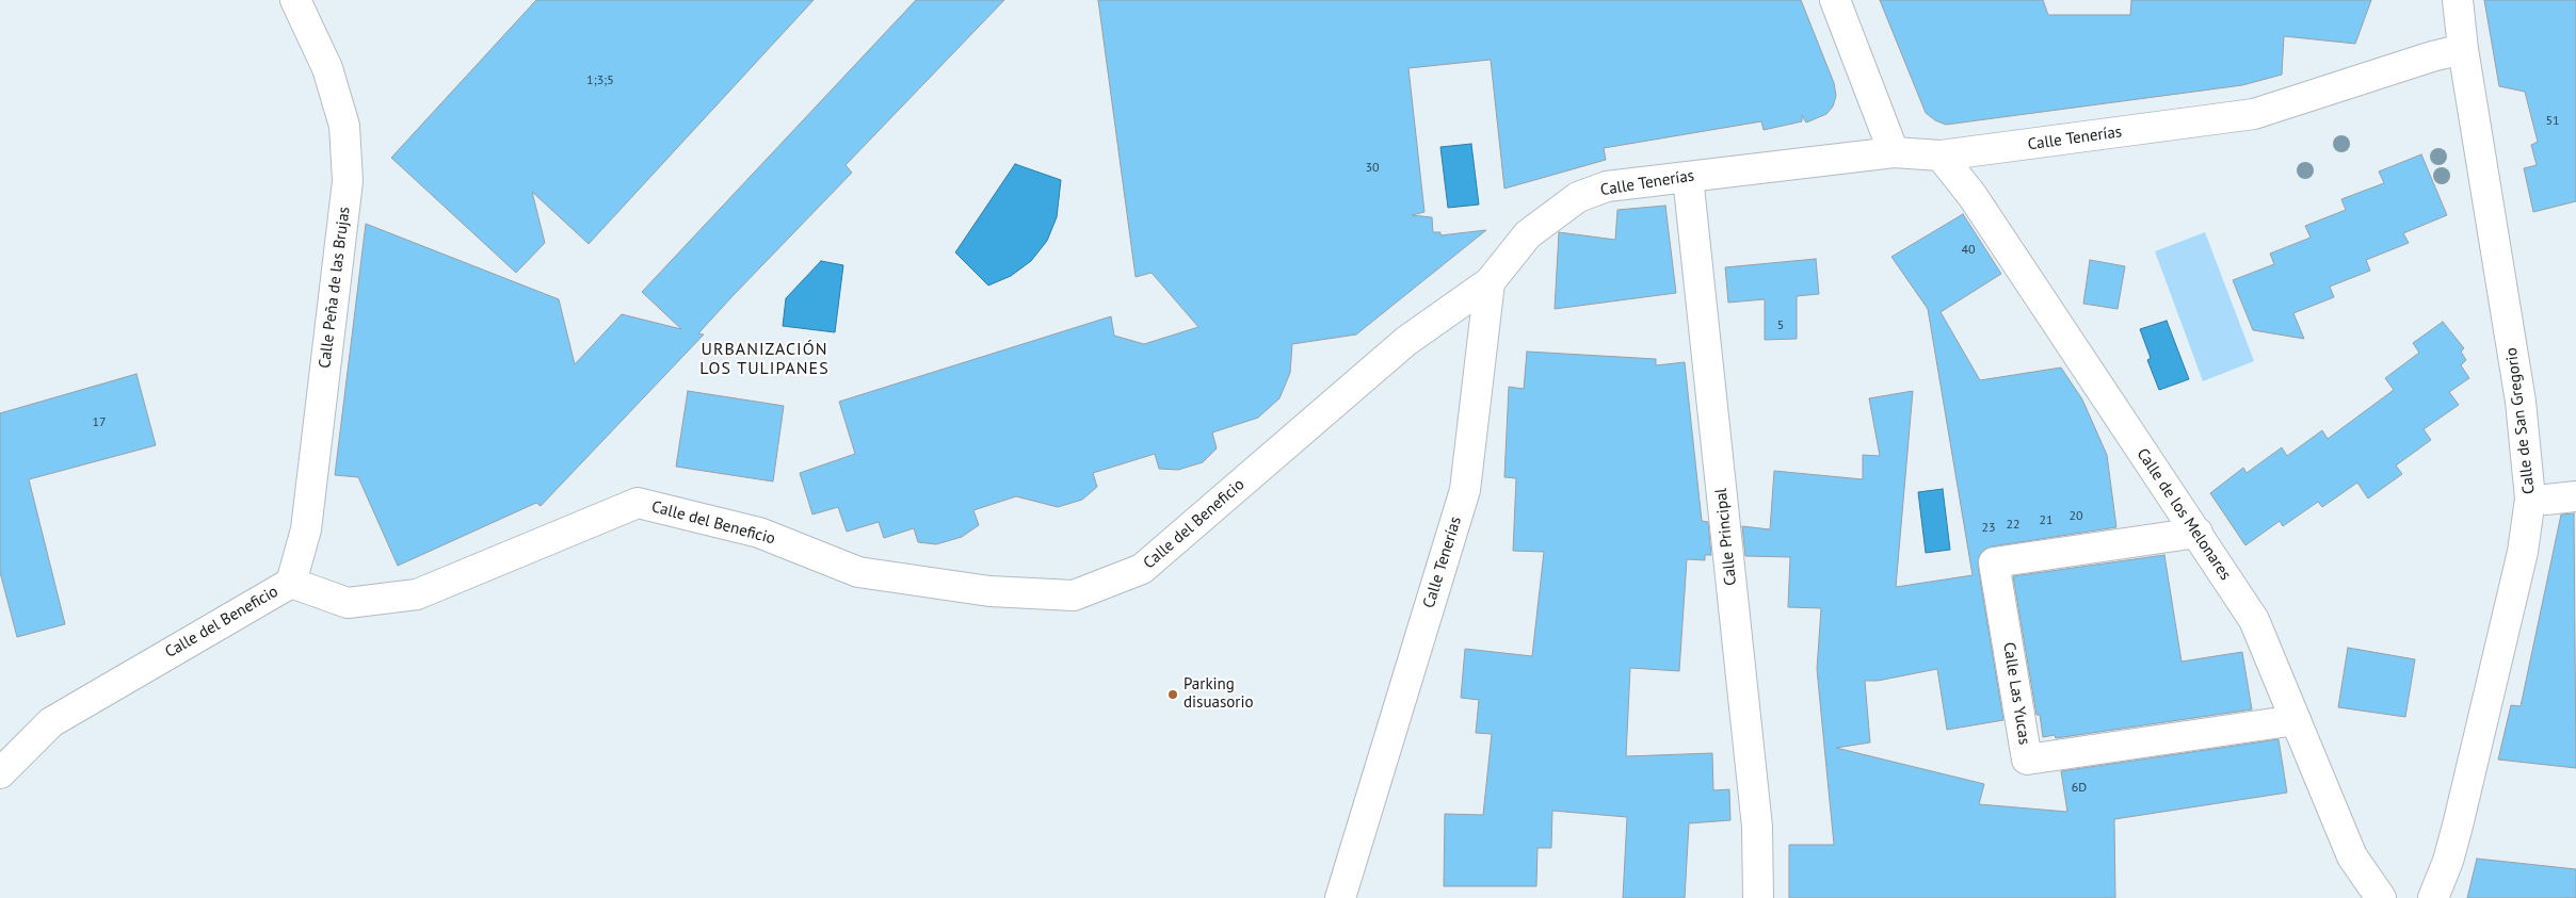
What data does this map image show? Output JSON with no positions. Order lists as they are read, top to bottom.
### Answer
{
  "streets": {
    "street": [
      "Calle Tenerías",
      "Calle Peña de las Brujas",
      "Calle de San Gregorio",
      "Calle de los Melonares",
      "Calle del Beneficio",
      "Calle Principal",
      "Calle Las Yucas"
    ]
  },
  "crossings": [
    ["Calle Tenerías", "Calle de San Gregorio"],
    ["Calle Tenerías", "Calle de los Melonares"],
    ["Calle Tenerías", "Calle del Beneficio"],
    ["Calle Tenerías", "Calle Principal"],
    ["Calle Peña de las Brujas", "Calle del Beneficio"],
    ["Calle de los Melonares", "Calle Las Yucas"]
  ],
  "districts": ["URBANIZACIÓN LOS TULIPANES"],
  "places": ["Parking disuasorio"],
  "house_numbers": [
    "1;3;5",
    "51",
    "30",
    "40",
    "5",
    "17",
    "20",
    "21",
    "22",
    "23",
    "6D"
  ]
}
